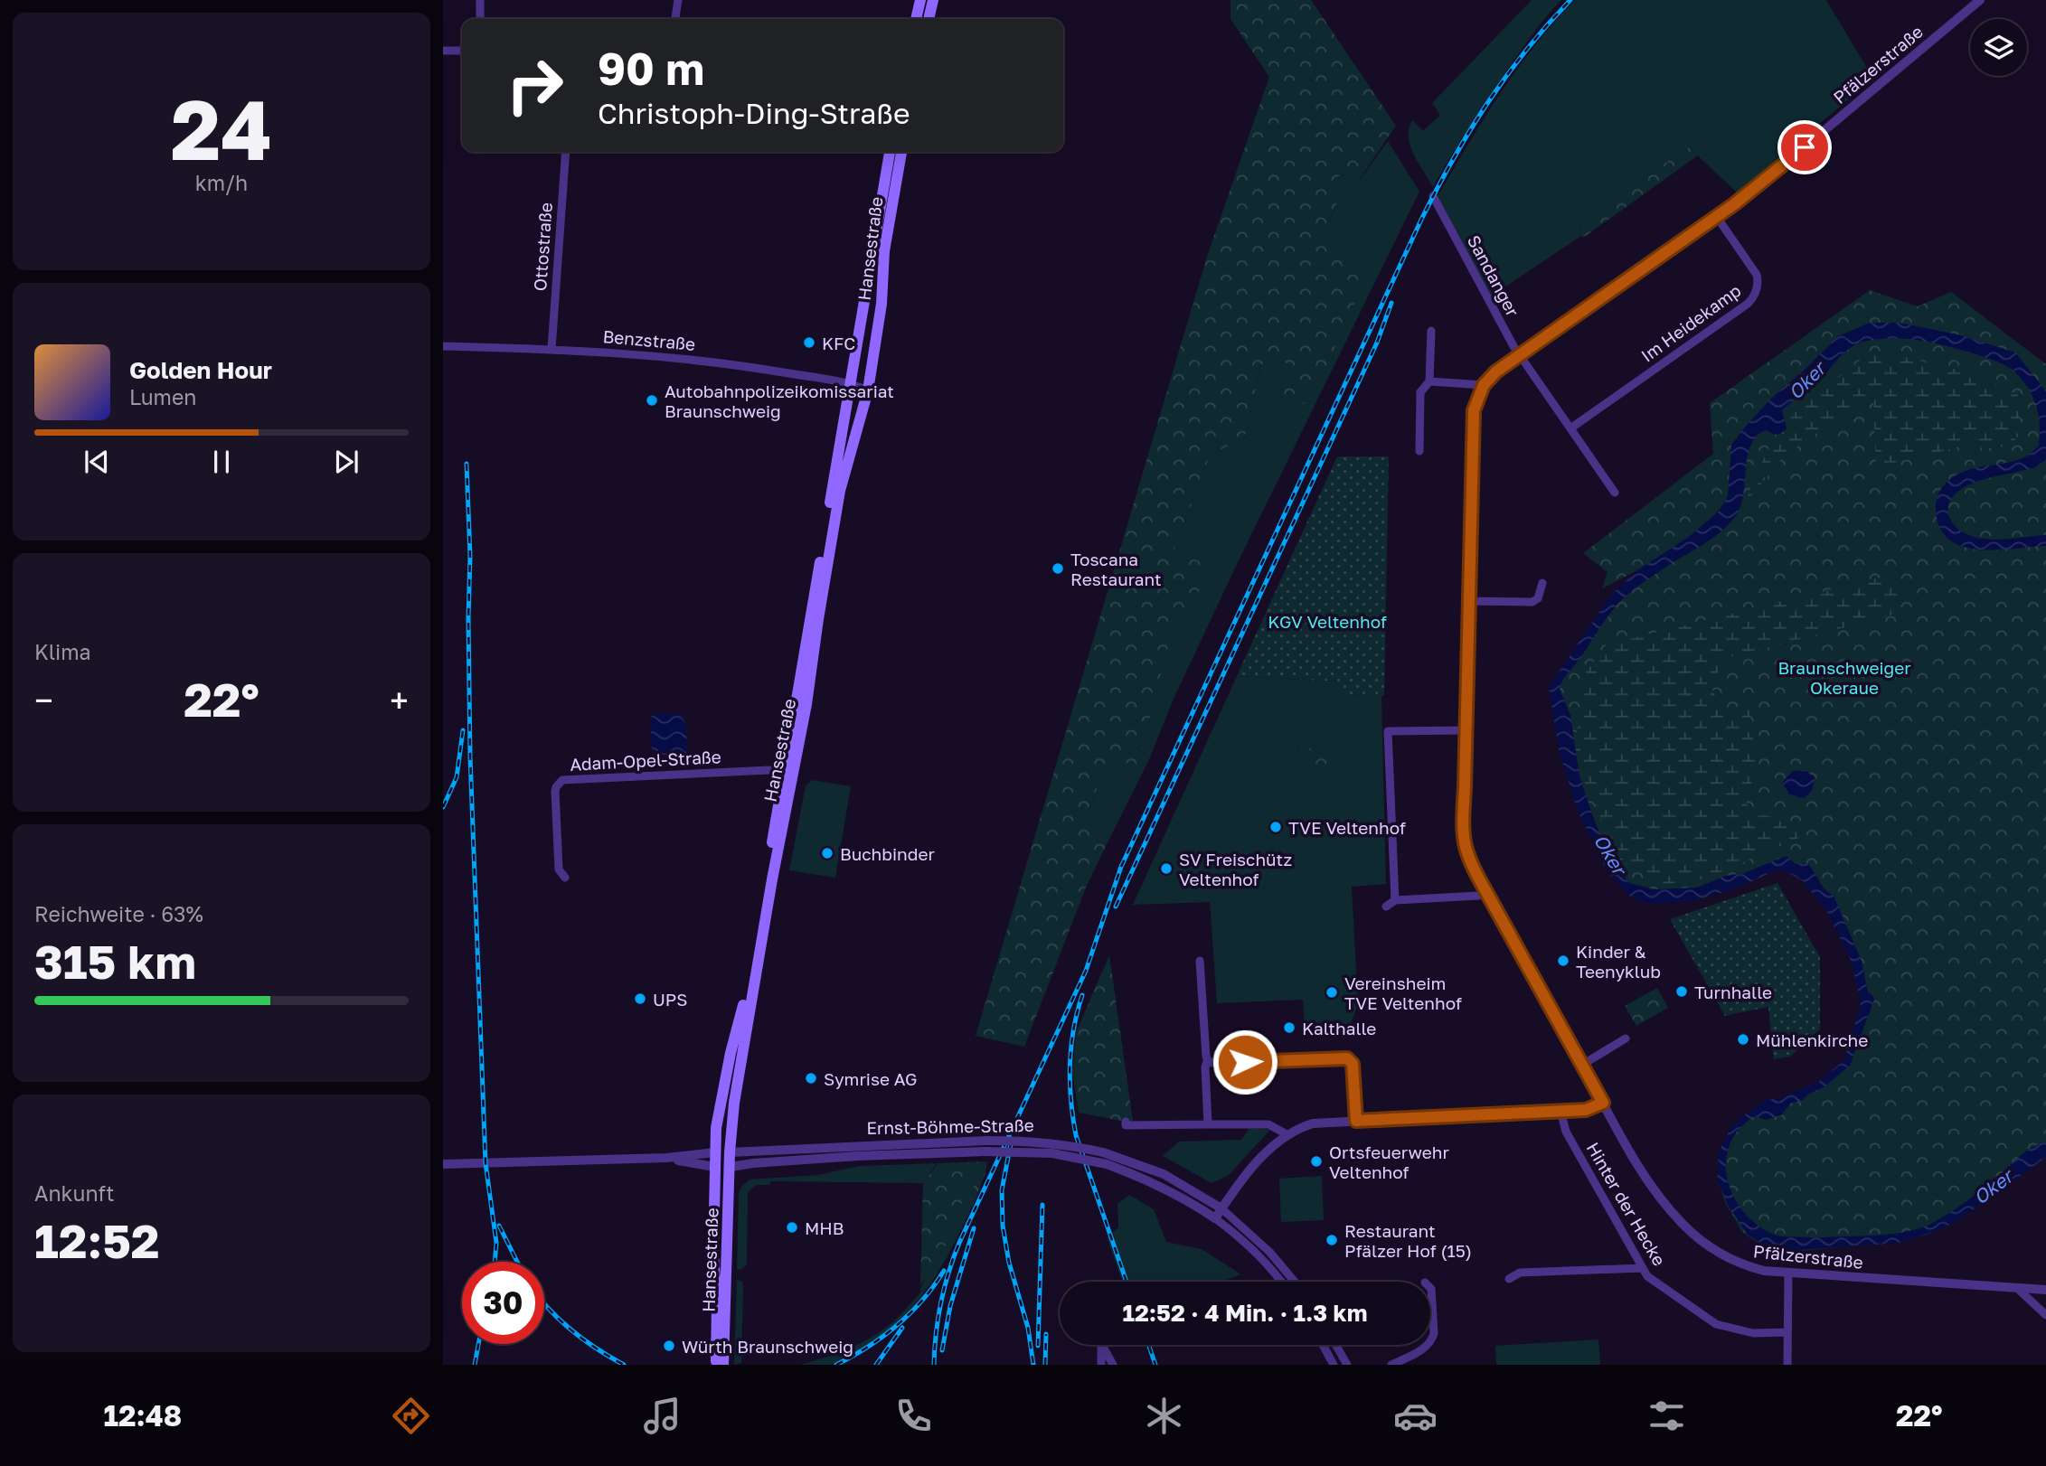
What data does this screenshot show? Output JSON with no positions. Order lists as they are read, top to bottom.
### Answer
{
  "streets": {
    "main road": ["Hansestraße", "Ernst-Böhme-Straße"],
    "street": [
      "Pfälzerstraße",
      "Ottostraße",
      "Sandanger",
      "Im Heidekamp",
      "Benzstraße",
      "Adam-Opel-Straße",
      "Hinter der Hecke"
    ]
  },
  "crossings": [
    ["Pfälzerstraße", "Sandanger"],
    ["Pfälzerstraße", "Im Heidekamp"],
    ["Ottostraße", "Benzstraße"],
    ["Hansestraße", "Benzstraße"],
    ["Hansestraße", "Adam-Opel-Straße"],
    ["Hansestraße", "Ernst-Böhme-Straße"],
    ["Sandanger", "Im Heidekamp"]
  ],
  "water": ["Oker"],
  "parks": ["KGV Veltenhof", "Braunschweiger Okeraue"],
  "places": [
    "KFC",
    "Autobahnpolizeikomissariat Braunschweig",
    "Toscana Restaurant",
    "TVE Veltenhof",
    "Buchbinder",
    "SV Freischütz Veltenhof",
    "Kinder & Teenyklub",
    "Turnhalle",
    "Vereinsheim TVE Veltenhof",
    "UPS",
    "Kalthalle",
    "Mühlenkirche",
    "Symrise AG",
    "Ortsfeuerwehr Veltenhof",
    "MHB",
    "Restaurant Pfälzer Hof (15)",
    "Würth Braunschweig"
  ],
  "page": {
    "tile": [
      ["24", "km/h"],
      "Klima",
      ["Reichweite · 63%", "315 km"],
      ["Ankunft", "12:52"]
    ],
    "turn": ["90 m", "Christoph-Ding-Straße"],
    "song": ["Golden Hour", "Lumen"],
    "heat": ["−", "22°", "+"],
    "limit": "30",
    "trip": "12:52 · 4 Min. · 1.3 km",
    "tabs": ["12:48", "22°"]
  }
}
